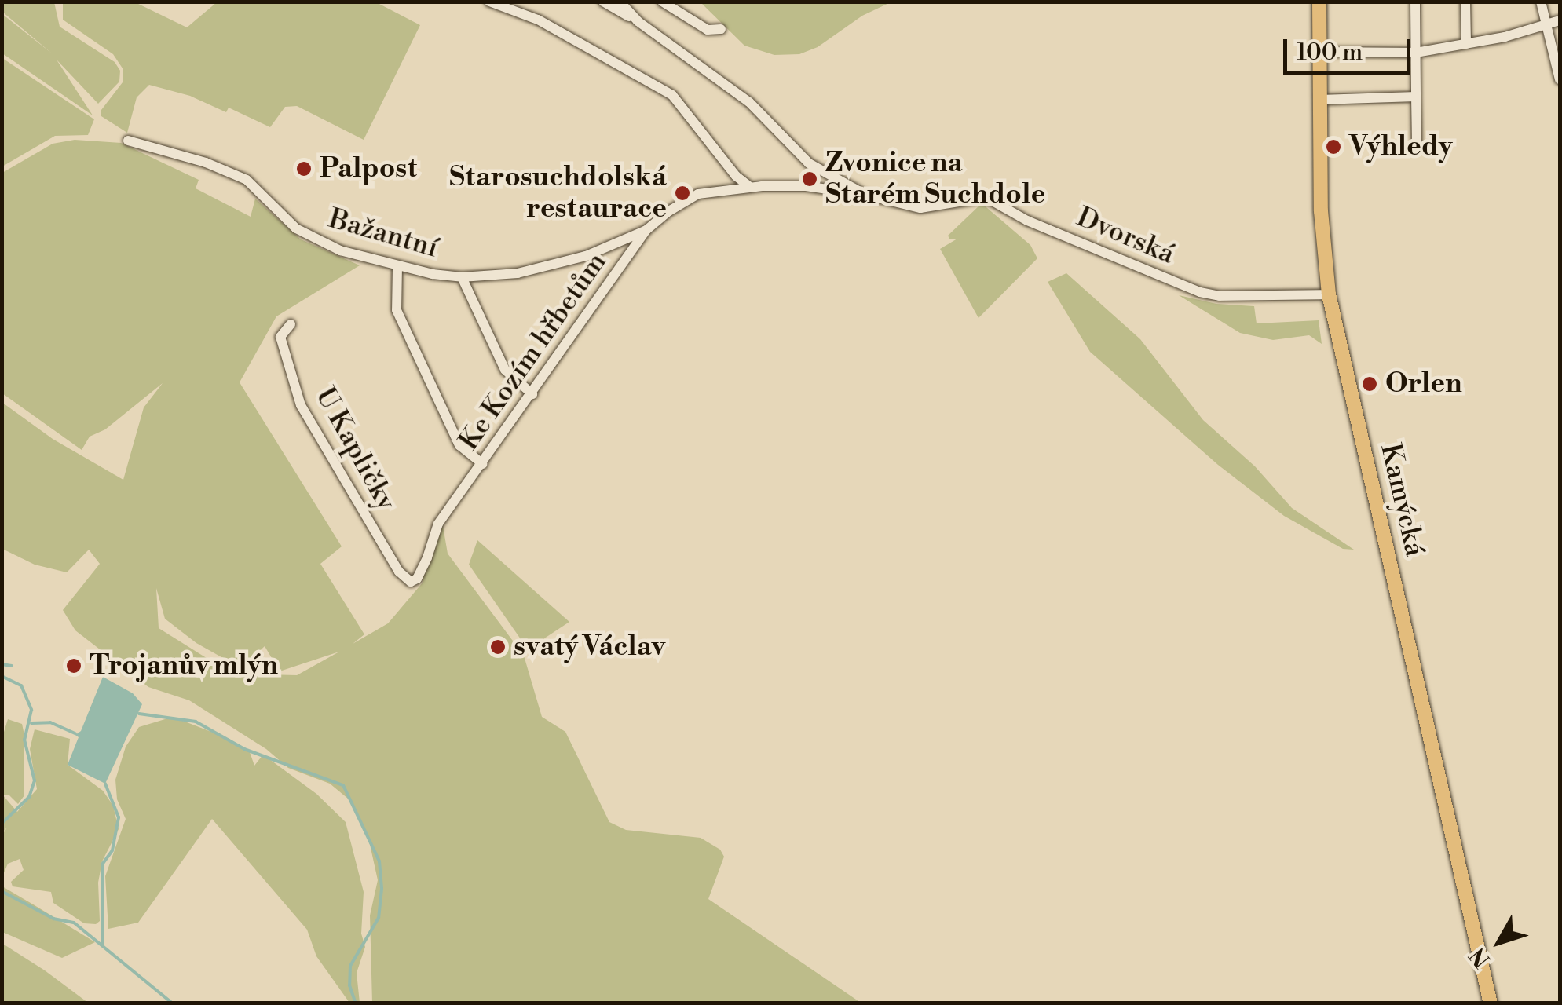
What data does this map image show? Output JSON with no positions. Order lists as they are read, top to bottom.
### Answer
{
  "streets": {
    "main road": ["Kamýcká"],
    "street": [
      "Bažantní",
      "Dvorská",
      "Ke Kozím hřbetům",
      "U Kapličky"
    ]
  },
  "crossings": [
    ["Bažantní", "Ke Kozím hřbetům"],
    ["Dvorská", "Ke Kozím hřbetům"],
    ["Dvorská", "Kamýcká"],
    ["Ke Kozím hřbetům", "U Kapličky"]
  ],
  "places": [
    "Výhledy",
    "Palpost",
    "Zvonice na Starém Suchdole",
    "Starosuchdolská restaurace",
    "Orlen",
    "svatý Václav",
    "Trojanův mlýn"
  ],
  "scale_bar": "100 m",
  "north": "bottom left"
}
